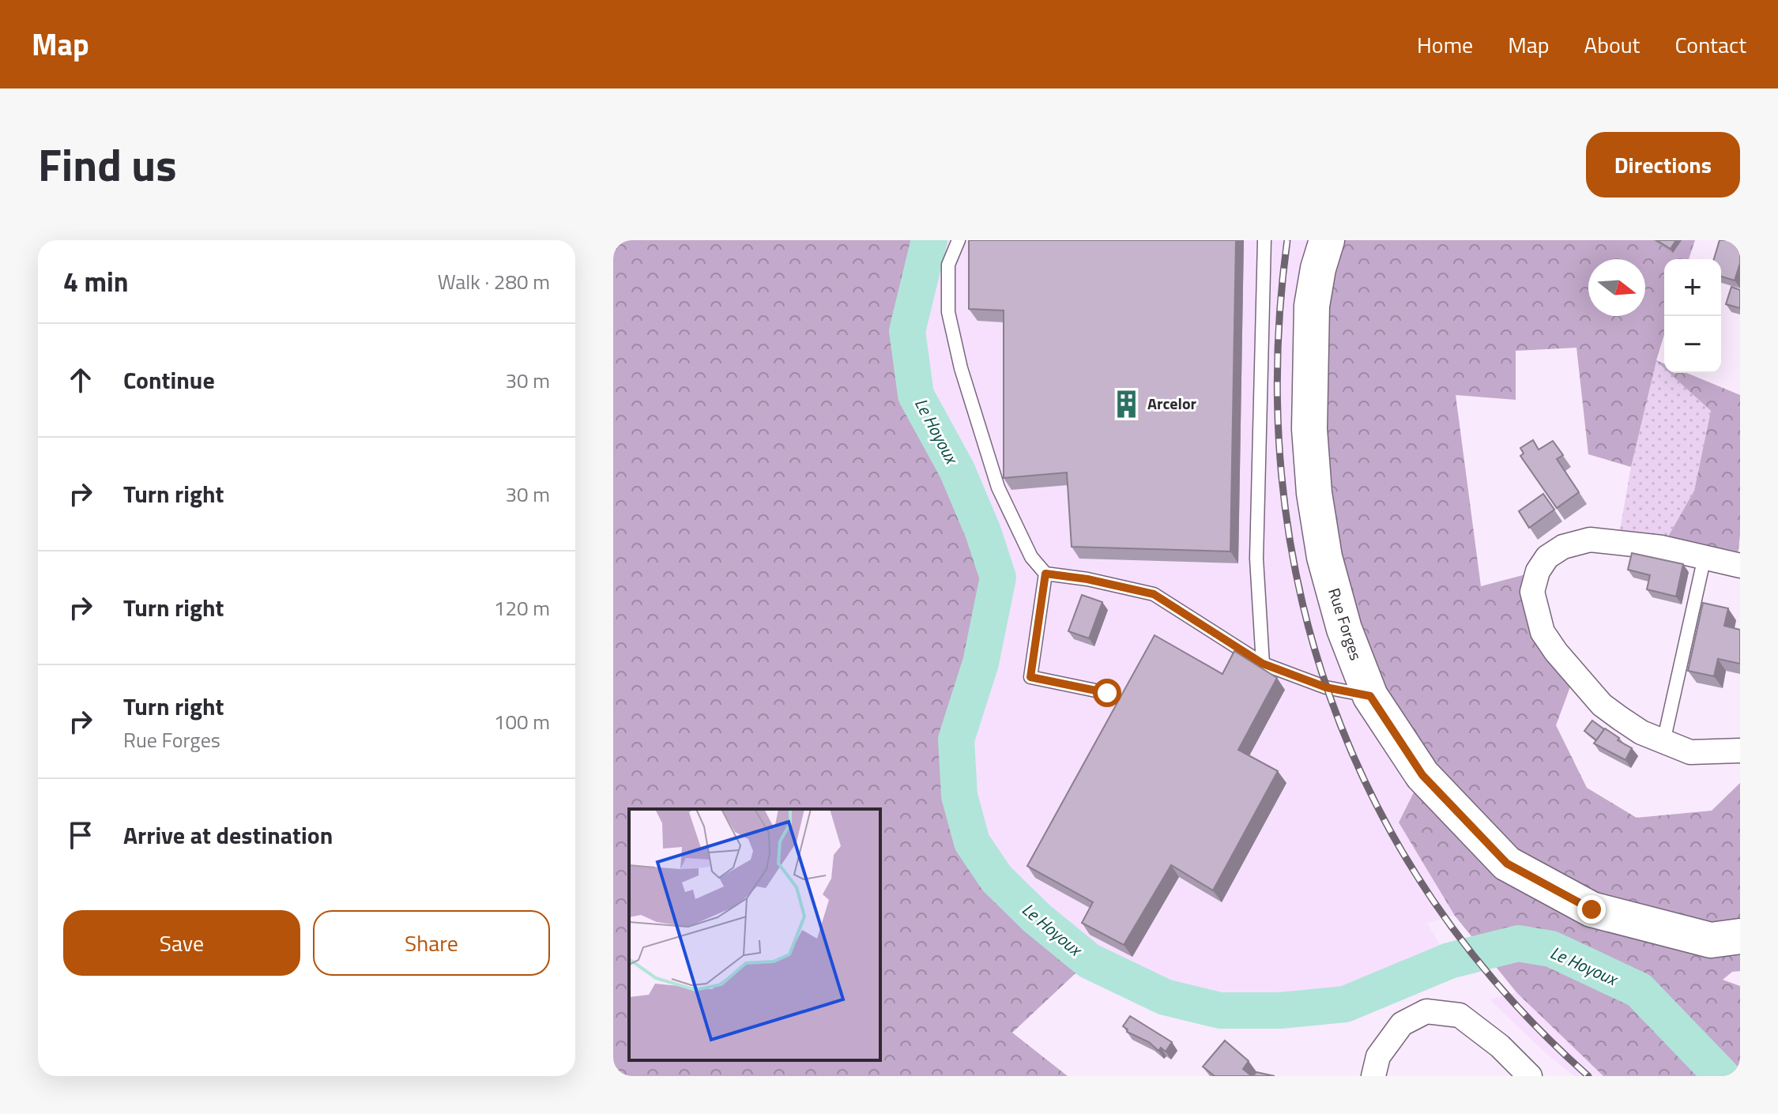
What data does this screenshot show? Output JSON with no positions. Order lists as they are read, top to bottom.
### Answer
{
  "streets": {
    "main road": ["Rue Forges"]
  },
  "water": ["Le Hoyoux"],
  "places": {
    "building": ["Arcelor"]
  },
  "north": "right",
  "page": {
    "header": "Map",
    "nav": [
      "Home",
      "Map",
      "About",
      "Contact"
    ],
    "title": "Find us",
    "buttons": [
      "Directions",
      ["Save", "Share"]
    ],
    "heading": ["4 min", "Walk · 280 m"],
    "map_buttons": ["+", "−"],
    "list": [
      ["Continue", "30 m"],
      ["Turn right", "30 m"],
      ["Turn right", "120 m"],
      ["Turn right", "Rue Forges", "100 m"],
      "Arrive at destination"
    ]
  }
}
